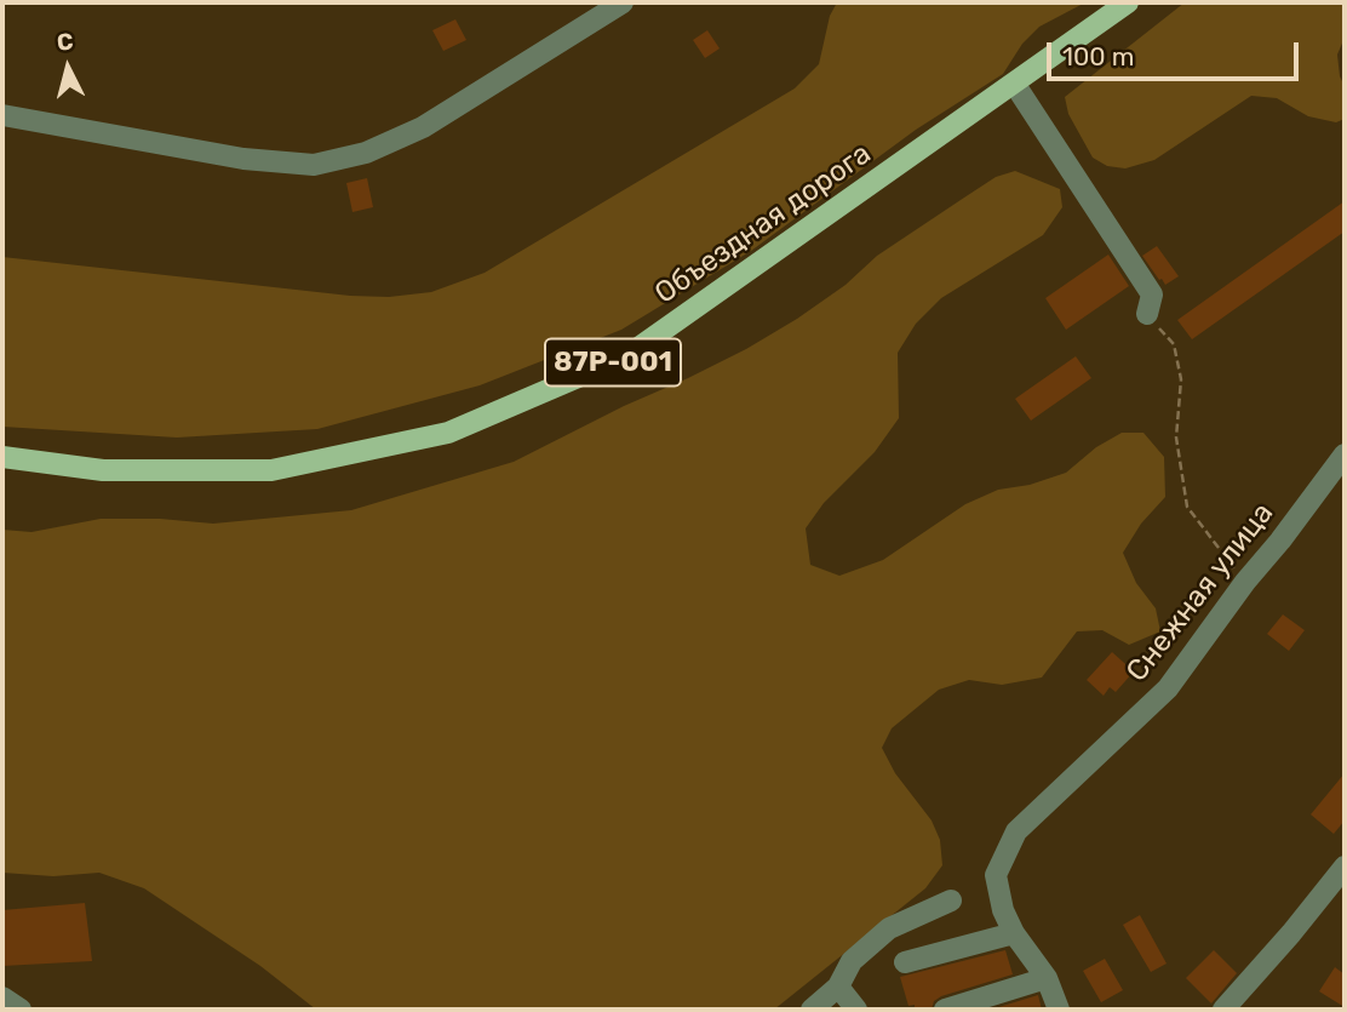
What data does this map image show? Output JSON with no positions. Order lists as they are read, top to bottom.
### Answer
{
  "streets": {
    "main road": ["Объездная дорога", "87Р-001"],
    "street": ["Снежная улица"]
  },
  "scale_bar": "100 m",
  "north": "top"
}
